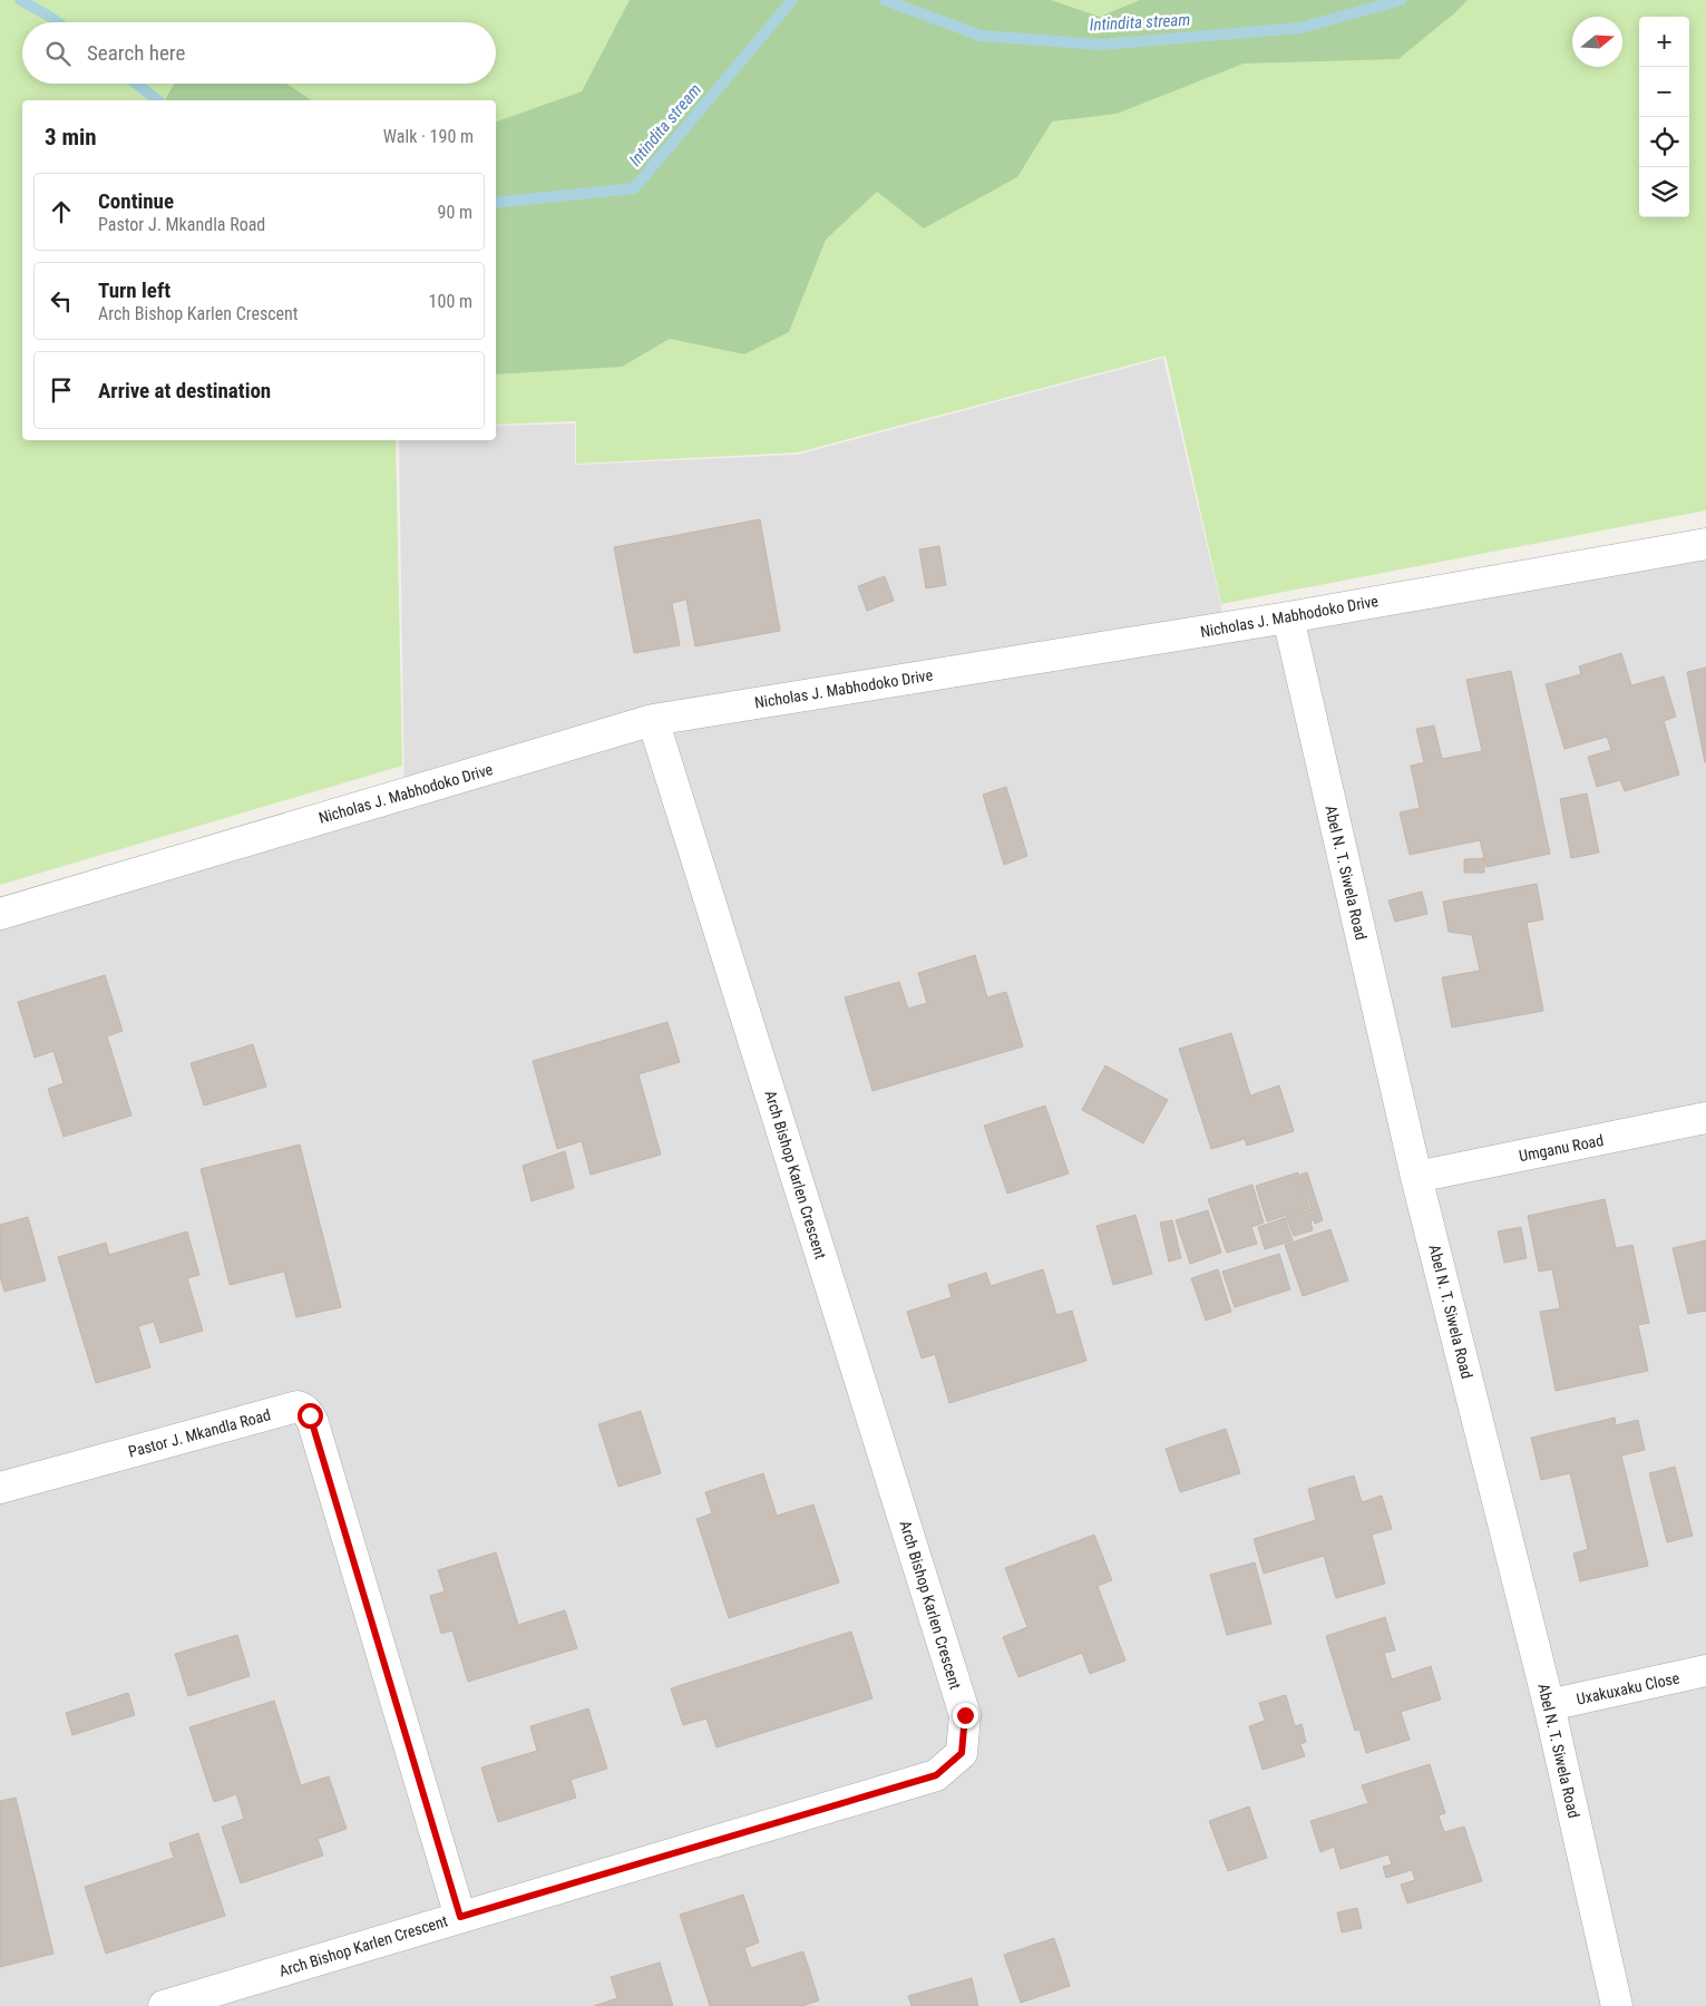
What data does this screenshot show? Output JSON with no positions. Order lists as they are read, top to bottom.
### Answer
{
  "streets": {
    "street": [
      "Nicholas J. Mabhodoko Drive",
      "Abel N. T. Siwela Road",
      "Umganu Road",
      "Arch Bishop Karlen Crescent",
      "Pastor J. Mkandla Road",
      "Uxakuxaku Close"
    ]
  },
  "crossings": [
    ["Nicholas J. Mabhodoko Drive", "Abel N. T. Siwela Road"],
    ["Nicholas J. Mabhodoko Drive", "Arch Bishop Karlen Crescent"],
    ["Abel N. T. Siwela Road", "Umganu Road"],
    ["Abel N. T. Siwela Road", "Uxakuxaku Close"],
    ["Arch Bishop Karlen Crescent", "Pastor J. Mkandla Road"]
  ],
  "water": ["Intindita stream"],
  "north": "right",
  "page": {
    "map_buttons": ["+", "−"],
    "search": "Search here",
    "heading": ["3 min", "Walk · 190 m"],
    "list": [
      ["Continue", "Pastor J. Mkandla Road", "90 m"],
      ["Turn left", "Arch Bishop Karlen Crescent", "100 m"],
      "Arrive at destination"
    ]
  }
}
